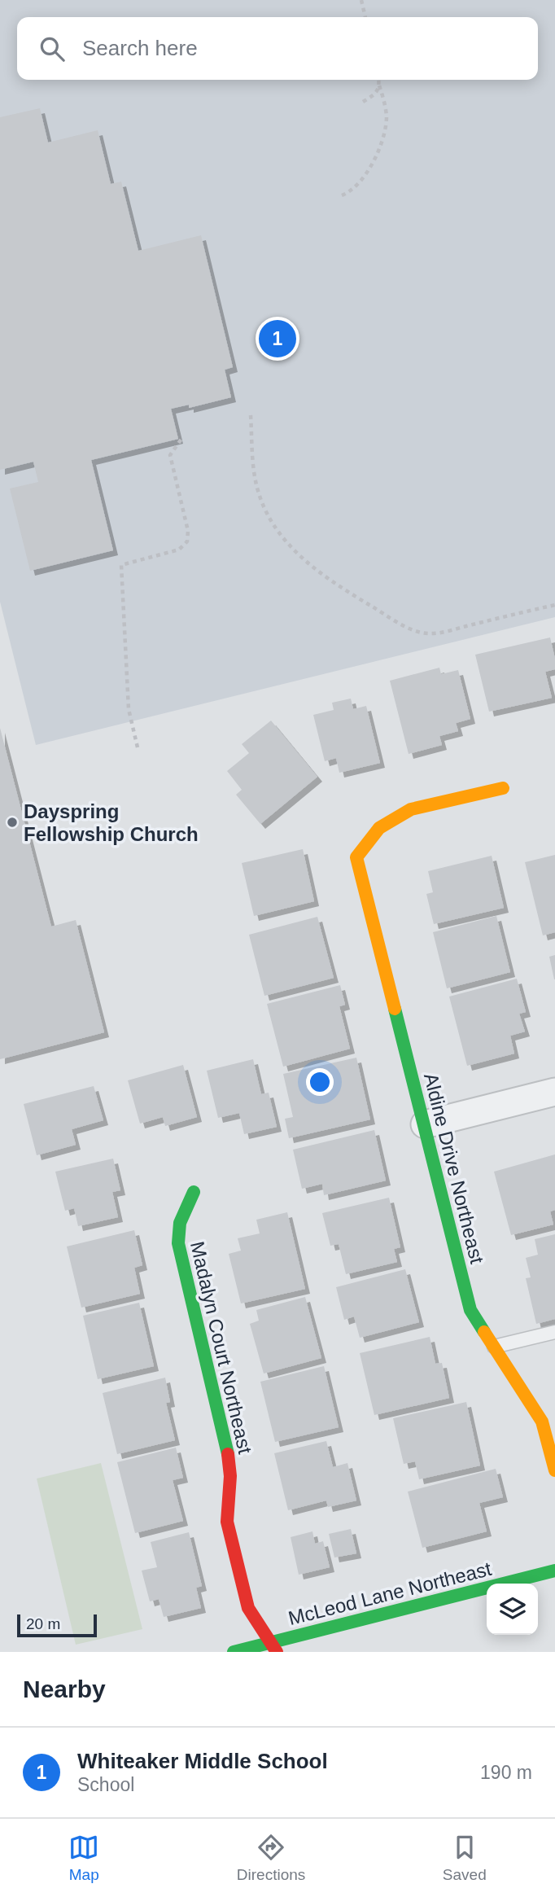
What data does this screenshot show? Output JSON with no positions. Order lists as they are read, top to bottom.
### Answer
{
  "streets": {
    "street": ["Aldine Drive Northeast", "Madalyn Court Northeast", "McLeod Lane Northeast"]
  },
  "crossings": [
    ["Madalyn Court Northeast", "McLeod Lane Northeast"]
  ],
  "places": ["Dayspring Fellowship Church"],
  "scale_bar": "20 m",
  "page": {
    "search": "Search here",
    "pins": "1",
    "scale": "20 m",
    "heading": "Nearby",
    "list": [
      {
        "mark": "1",
        "name": "Whiteaker Middle School",
        "note": "School",
        "value": "190 m"
      }
    ],
    "nav": ["Map", "Directions", "Saved"]
  }
}
